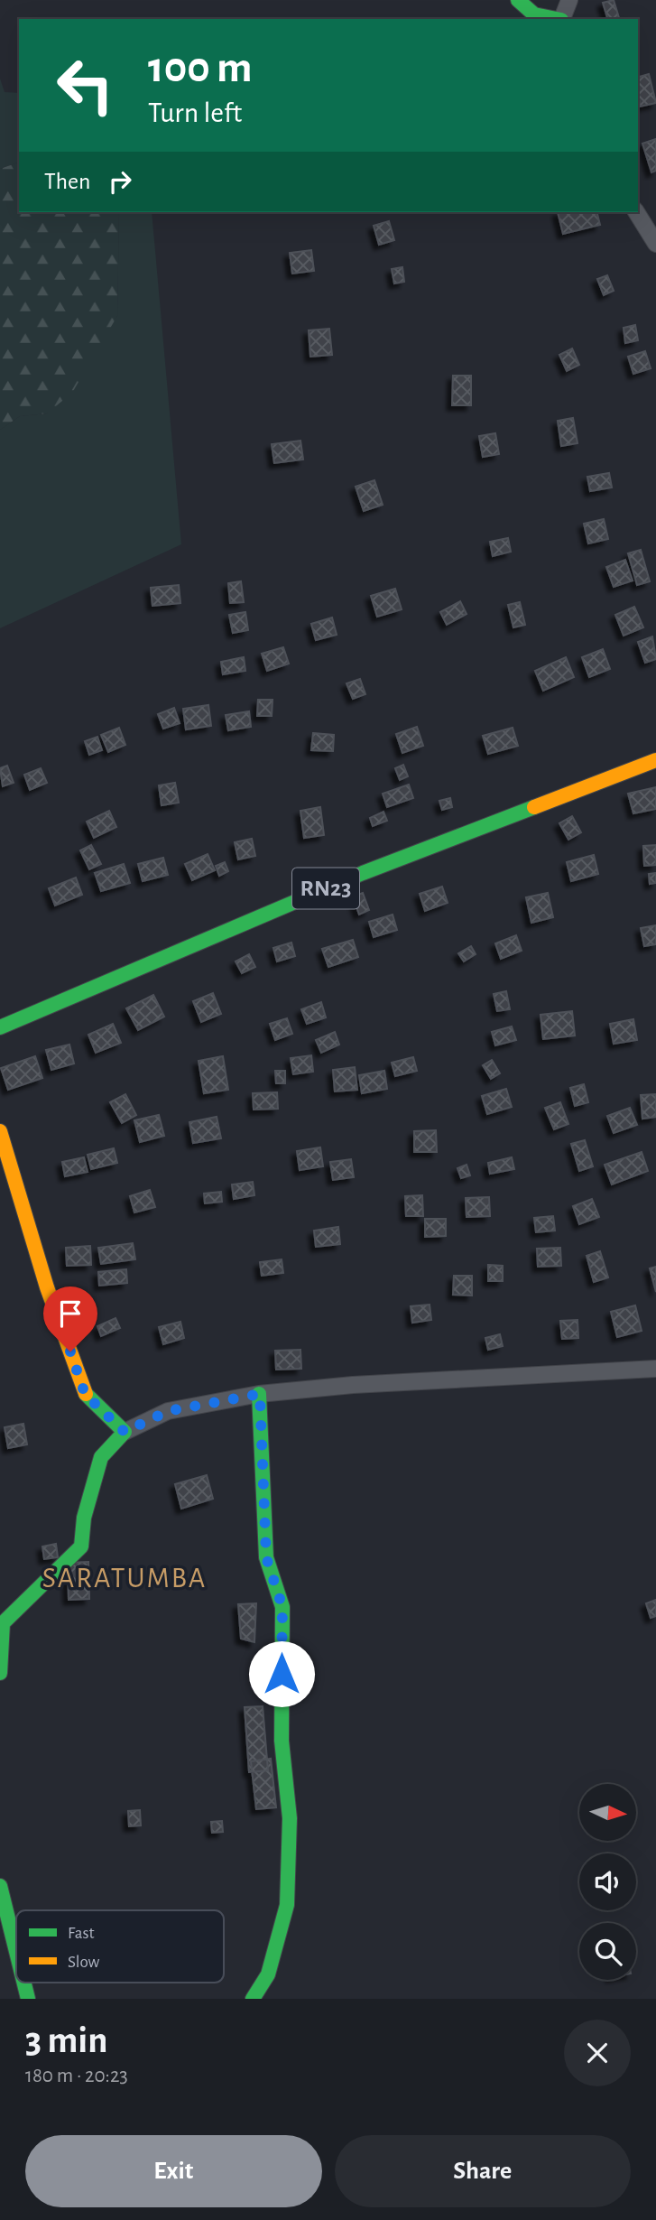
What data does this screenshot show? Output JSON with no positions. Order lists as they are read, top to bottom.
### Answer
{
  "streets": {
    "street": ["RN23"]
  },
  "districts": ["SARATUMBA"],
  "legend": ["Fast", "Slow"],
  "north": "right",
  "page": {
    "turn": ["100 m", "Turn left"],
    "then": "Then",
    "heading": ["3 min", "180 m · 20:23"],
    "buttons": ["Exit", "Share"]
  }
}
